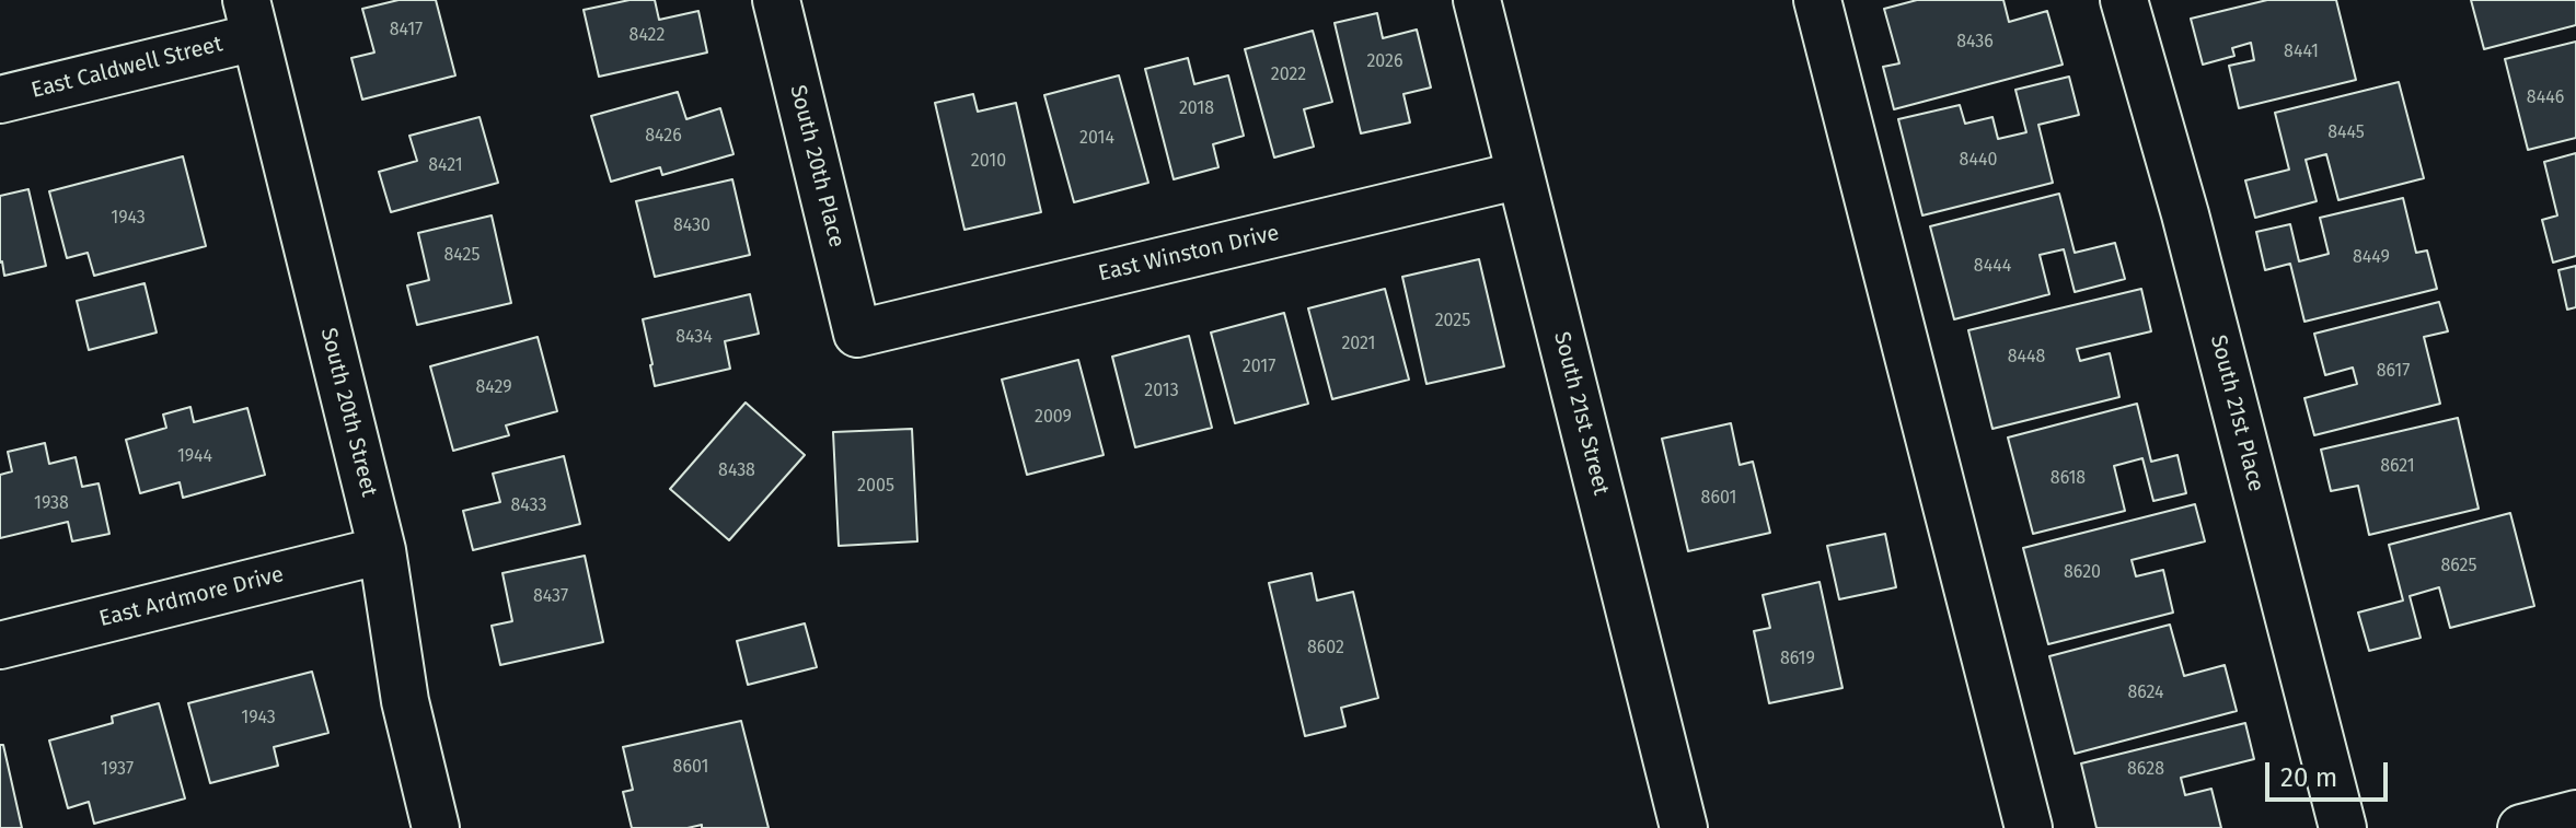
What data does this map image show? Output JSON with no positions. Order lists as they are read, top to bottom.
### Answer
{
  "streets": {
    "street": [
      "East Caldwell Street",
      "South 20th Place",
      "East Winston Drive",
      "South 20th Street",
      "South 21st Street",
      "South 21st Place",
      "East Ardmore Drive"
    ]
  },
  "crossings": [
    ["East Caldwell Street", "South 20th Street"],
    ["South 20th Place", "East Winston Drive"],
    ["East Winston Drive", "South 21st Street"],
    ["South 20th Street", "East Ardmore Drive"]
  ],
  "house_numbers": [
    "8417",
    "8422",
    "8436",
    "8441",
    "2026",
    "2022",
    "8446",
    "2018",
    "8445",
    "8426",
    "2014",
    "8440",
    "2010",
    "8421",
    "1943",
    "8430",
    "8425",
    "8449",
    "8444",
    "2025",
    "8434",
    "2021",
    "8448",
    "2017",
    "8617",
    "8429",
    "2013",
    "2009",
    "1944",
    "8621",
    "8438",
    "8618",
    "2005",
    "8601",
    "1938",
    "8433",
    "8625",
    "8620",
    "8437",
    "8602",
    "8619",
    "8624",
    "1943",
    "8601",
    "1937",
    "8628"
  ],
  "scale_bar": "20 m"
}
